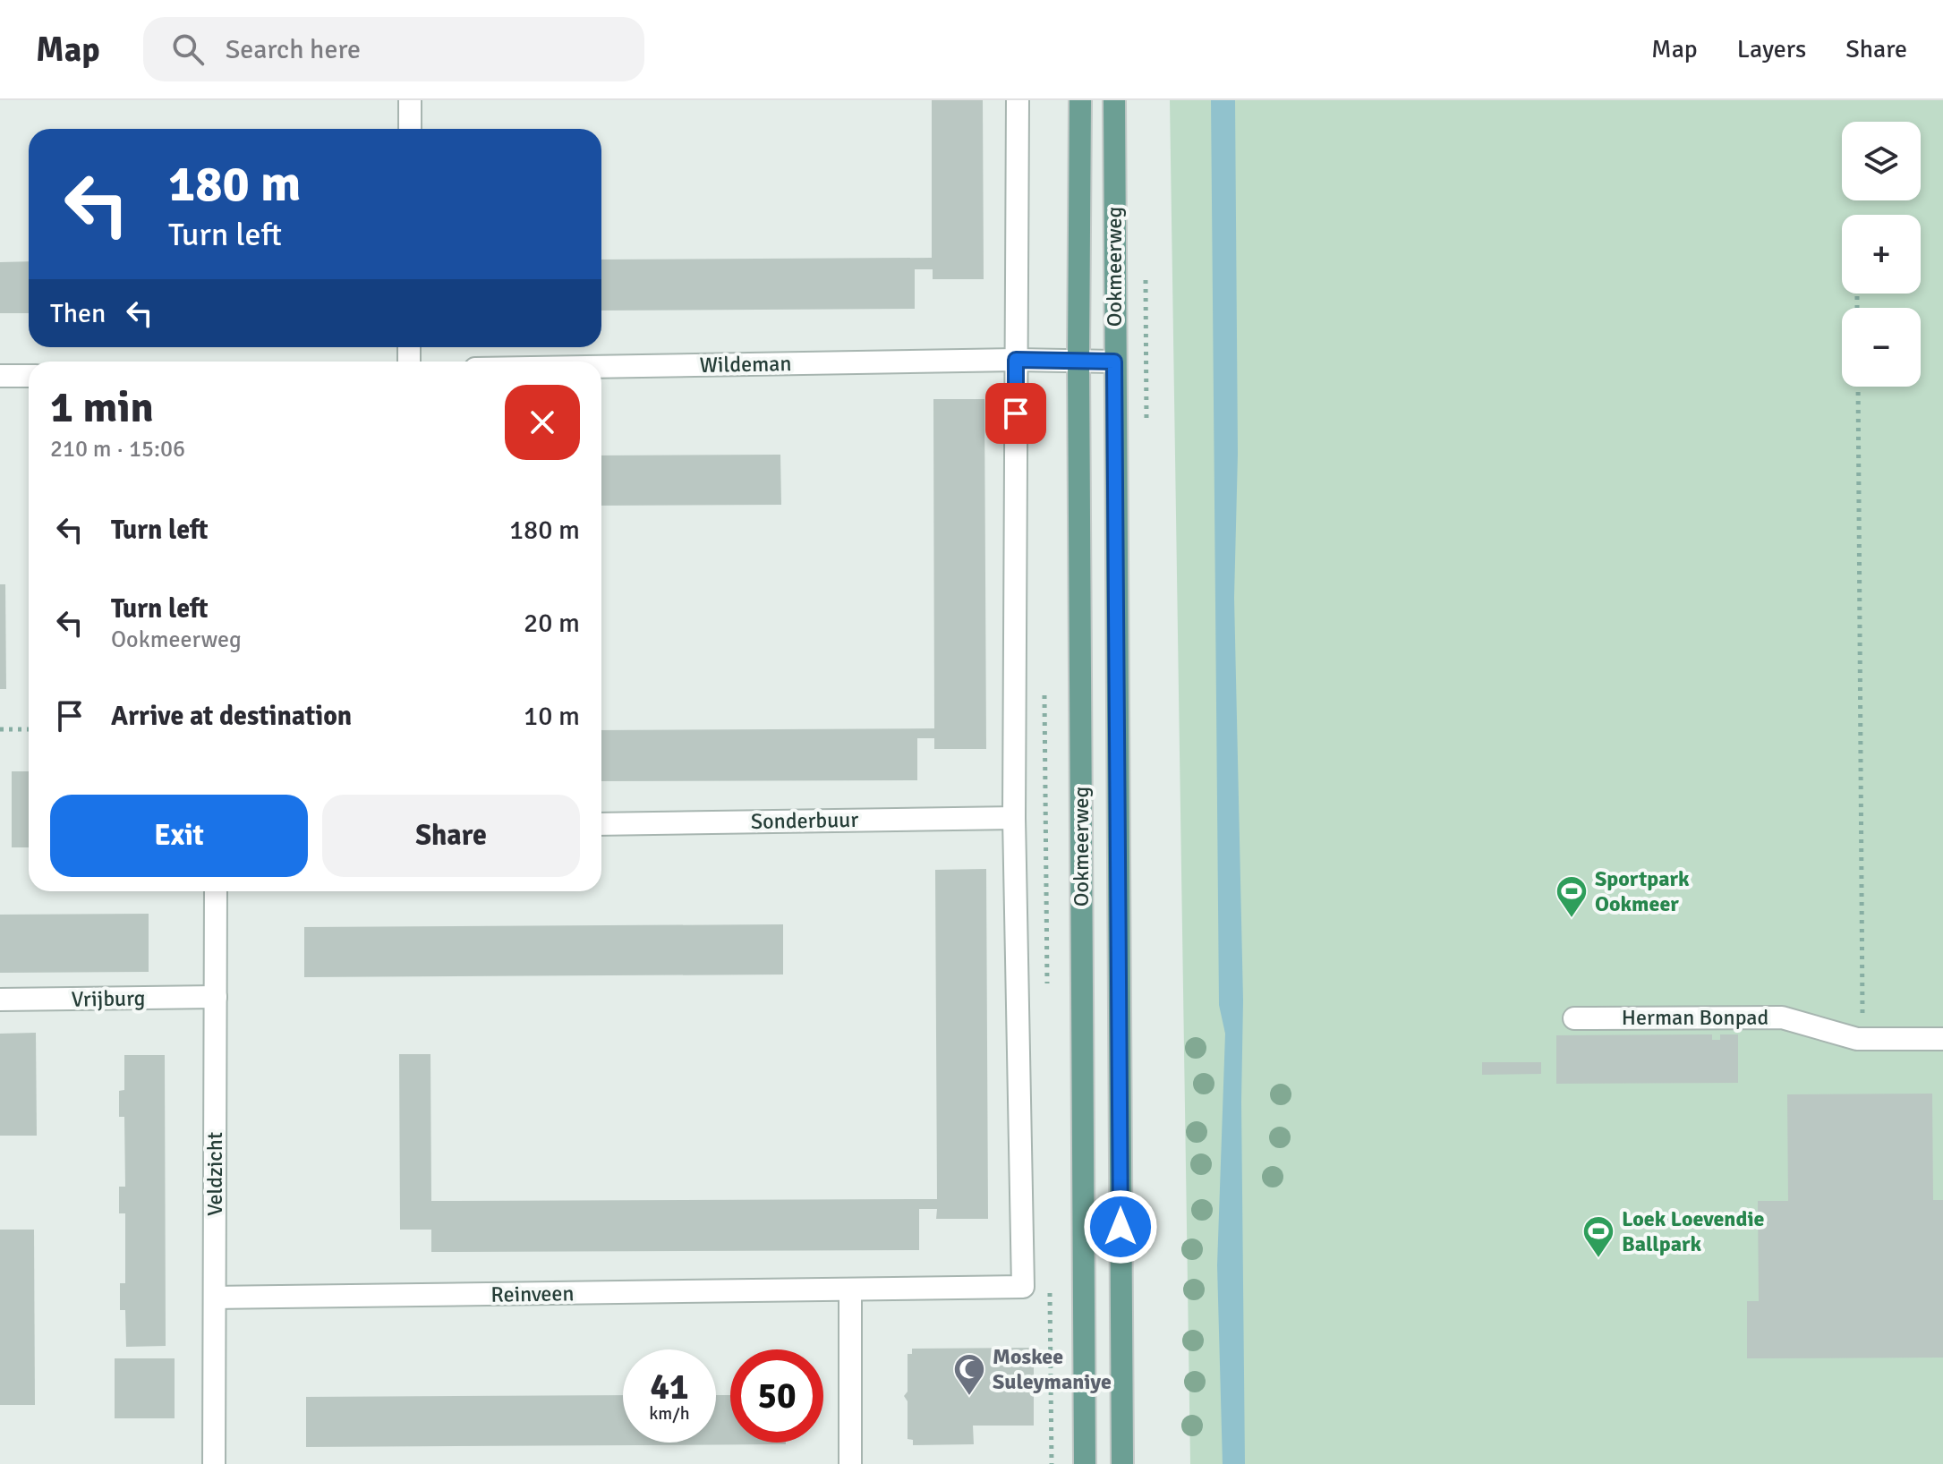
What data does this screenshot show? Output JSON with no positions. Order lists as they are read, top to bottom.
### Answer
{
  "streets": {
    "main road": ["Ookmeerweg"],
    "street": [
      "Wildeman",
      "Sonderbuur",
      "Vrijburg",
      "Herman Bonpad",
      "Veldzicht",
      "Reinveen"
    ]
  },
  "crossings": [
    ["Ookmeerweg", "Wildeman"],
    ["Sonderbuur", "Reinveen"],
    ["Vrijburg", "Veldzicht"],
    ["Veldzicht", "Reinveen"]
  ],
  "places": {
    "sports": ["Sportpark Ookmeer", "Loek Loevendie Ballpark"],
    "mosque": ["Moskee Suleymaniye"]
  },
  "page": {
    "header": "Map",
    "search": "Search here",
    "nav": ["Map", "Layers", "Share"],
    "map_buttons": ["+", "−"],
    "turn": ["180 m", "Turn left"],
    "then": "Then",
    "heading": ["1 min", "210 m · 15:06"],
    "list": [
      {
        "name": "Turn left",
        "value": "180 m"
      },
      {
        "name": "Turn left",
        "note": "Ookmeerweg",
        "value": "20 m"
      },
      {
        "name": "Arrive at destination",
        "value": "10 m"
      }
    ],
    "buttons": ["Exit", "Share"],
    "speed": "41 km/h",
    "limit": "50"
  }
}
